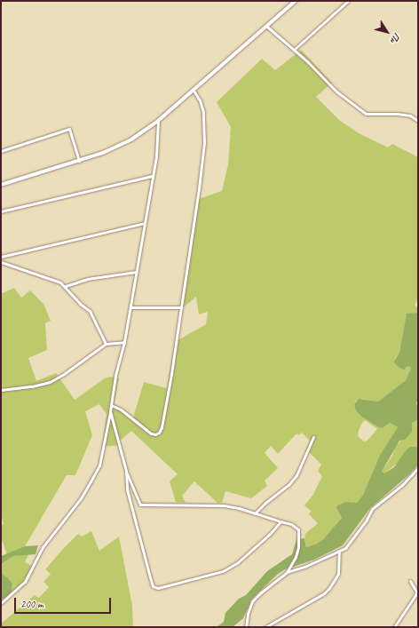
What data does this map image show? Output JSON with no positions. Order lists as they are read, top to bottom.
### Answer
{
  "scale_bar": "200 m",
  "north": "bottom right"
}
